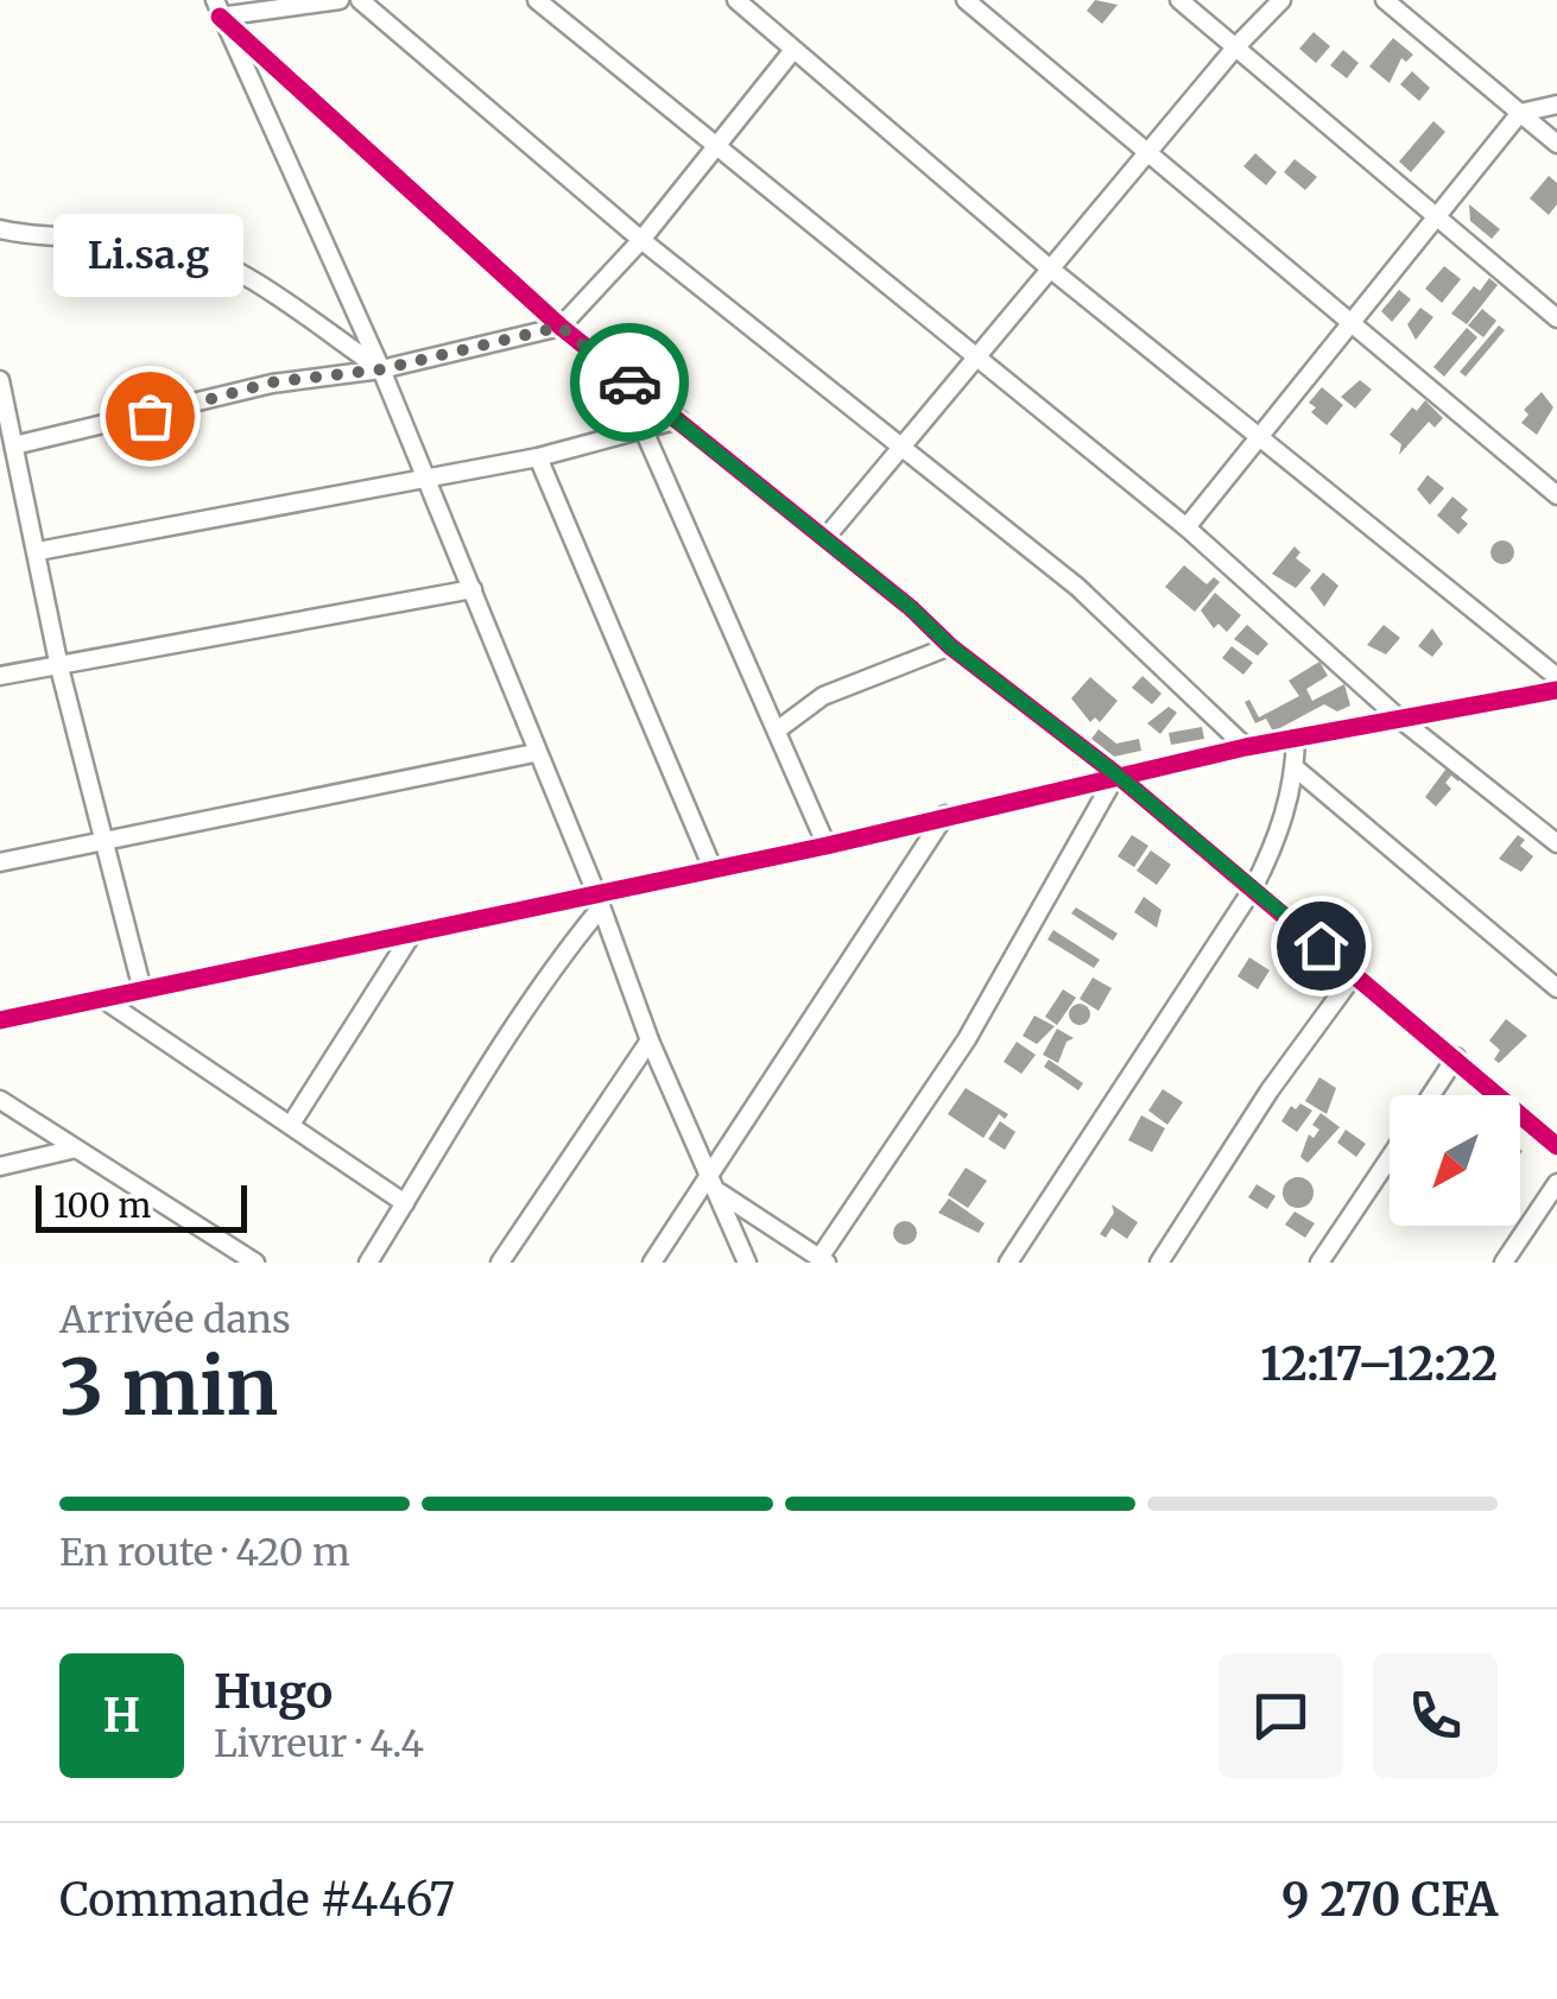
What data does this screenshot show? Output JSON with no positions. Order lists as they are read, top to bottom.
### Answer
{
  "places": ["Li.sa.g"],
  "scale_bar": "100 m",
  "north": "bottom left",
  "page": {
    "bubble": "Li.sa.g",
    "scale": "100 m",
    "heading": ["3 min", "Arrivée dans", "12:17–12:22"],
    "panel": [
      "Hugo",
      "Livreur · 4.4",
      "Commande #4467",
      "9 270 CFA"
    ],
    "bar": "En route · 420 m",
    "round": "H"
  }
}
